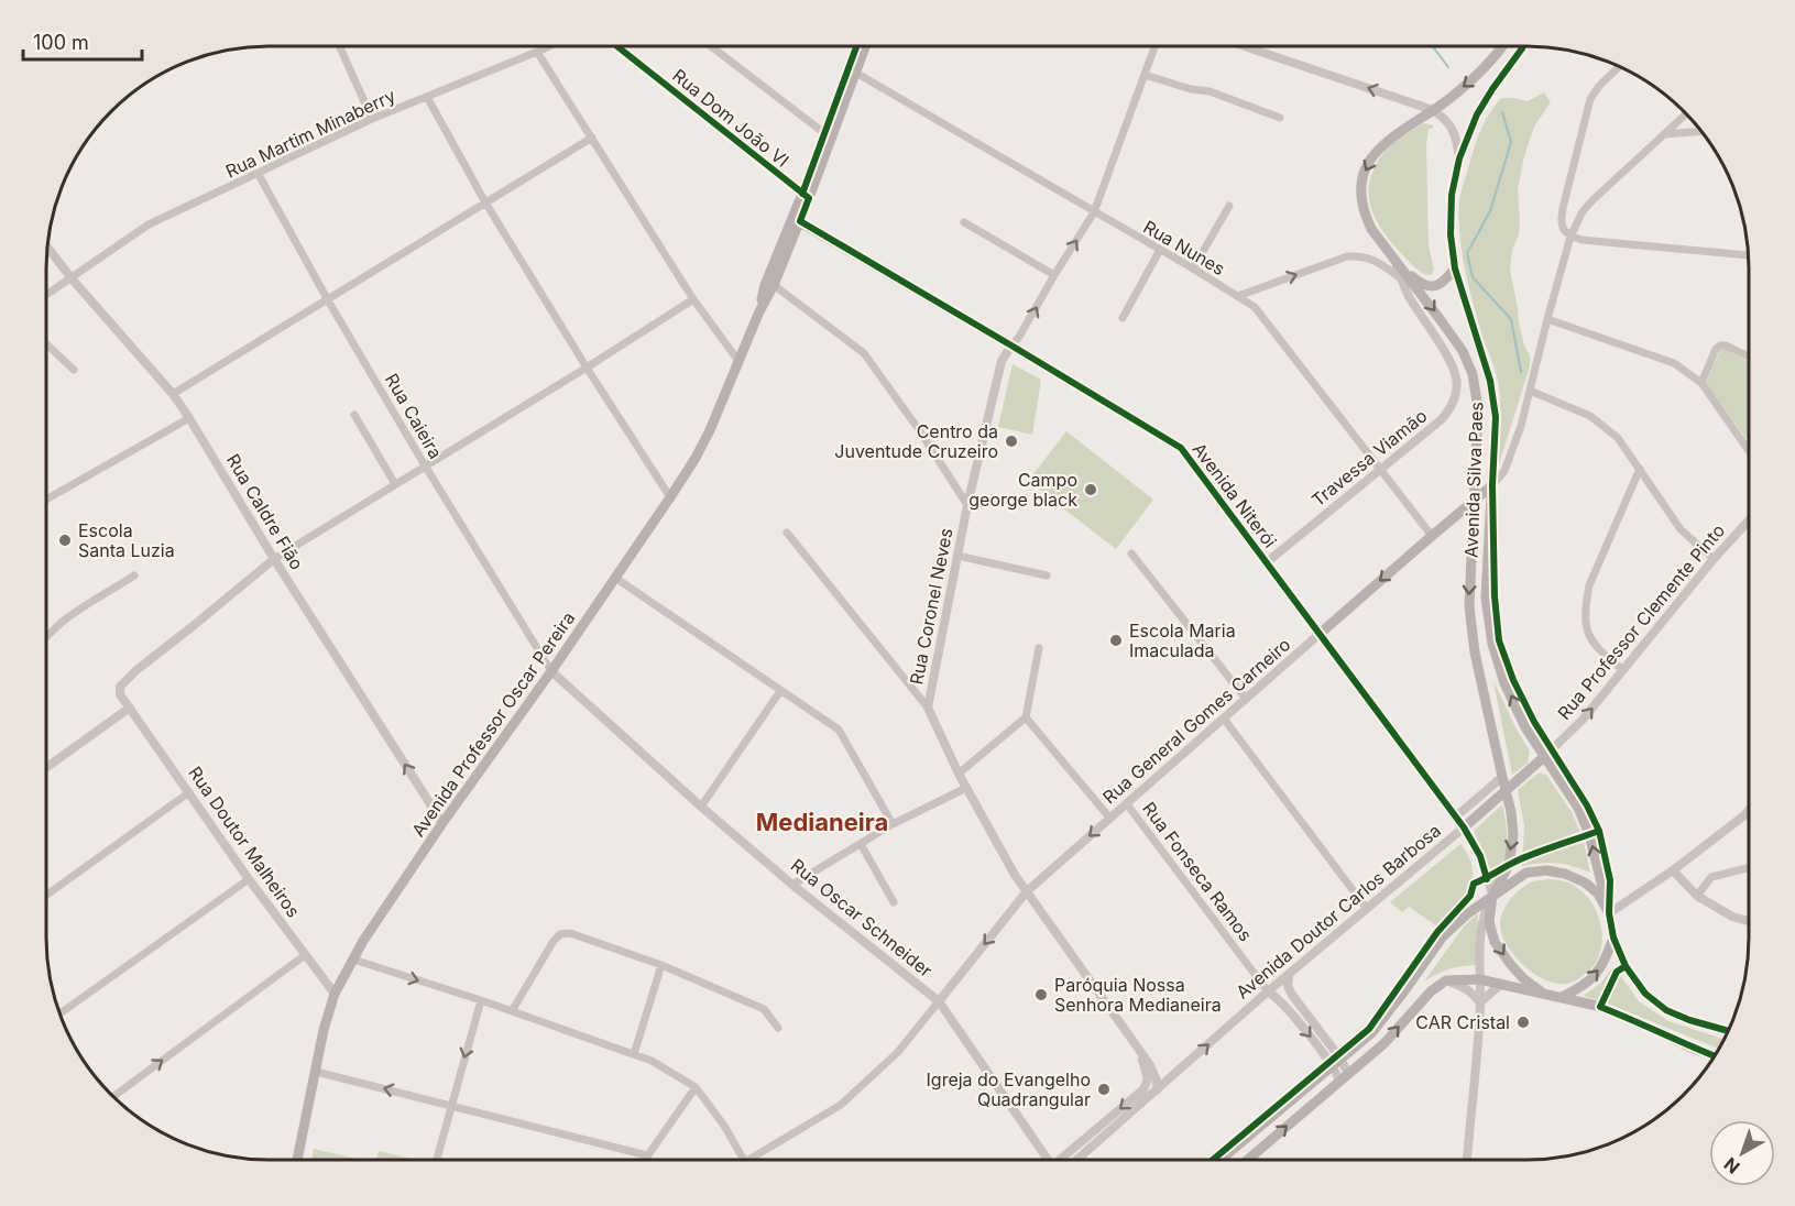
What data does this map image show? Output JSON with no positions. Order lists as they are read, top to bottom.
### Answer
{
  "streets": {
    "main road": [
      "Avenida Silva Paes",
      "Avenida Niterói",
      "Rua General Gomes Carneiro",
      "Avenida Professor Oscar Pereira",
      "Avenida Doutor Carlos Barbosa"
    ],
    "street": [
      "Rua Dom João VI",
      "Rua Martim Minaberry",
      "Rua Nunes",
      "Rua Caieira",
      "Travessa Viamão",
      "Rua Caldre Fião",
      "Rua Coronel Neves",
      "Rua Professor Clemente Pinto",
      "Rua Doutor Malheiros",
      "Rua Fonseca Ramos",
      "Rua Oscar Schneider"
    ]
  },
  "crossings": [
    ["Rua Dom João VI", "Avenida Professor Oscar Pereira"],
    ["Rua Martim Minaberry", "Rua Caieira"],
    ["Rua Martim Minaberry", "Rua Caldre Fião"],
    ["Rua Nunes", "Travessa Viamão"],
    ["Rua Nunes", "Rua Coronel Neves"],
    ["Rua Nunes", "Rua General Gomes Carneiro"],
    ["Rua Nunes", "Avenida Professor Oscar Pereira"],
    ["Rua Caieira", "Avenida Professor Oscar Pereira"],
    ["Rua Caieira", "Rua Oscar Schneider"],
    ["Travessa Viamão", "Avenida Silva Paes"],
    ["Travessa Viamão", "Avenida Niterói"],
    ["Avenida Silva Paes", "Avenida Niterói"],
    ["Avenida Silva Paes", "Rua Professor Clemente Pinto"],
    ["Avenida Silva Paes", "Rua General Gomes Carneiro"],
    ["Avenida Silva Paes", "Avenida Doutor Carlos Barbosa"],
    ["Avenida Niterói", "Rua Coronel Neves"],
    ["Avenida Niterói", "Rua General Gomes Carneiro"],
    ["Avenida Niterói", "Avenida Professor Oscar Pereira"],
    ["Avenida Niterói", "Avenida Doutor Carlos Barbosa"],
    ["Rua Caldre Fião", "Avenida Professor Oscar Pereira"],
    ["Rua Coronel Neves", "Rua General Gomes Carneiro"],
    ["Rua Coronel Neves", "Avenida Doutor Carlos Barbosa"],
    ["Rua Professor Clemente Pinto", "Avenida Doutor Carlos Barbosa"],
    ["Rua General Gomes Carneiro", "Rua Fonseca Ramos"],
    ["Rua General Gomes Carneiro", "Rua Oscar Schneider"],
    ["Avenida Professor Oscar Pereira", "Rua Doutor Malheiros"],
    ["Avenida Professor Oscar Pereira", "Rua Oscar Schneider"],
    ["Rua Fonseca Ramos", "Avenida Doutor Carlos Barbosa"]
  ],
  "one_way": ["Rua Caldre Fião", "Rua Professor Clemente Pinto"],
  "districts": ["Medianeira"],
  "places": [
    "Centro da Juventude Cruzeiro",
    "Campo george black",
    "Escola Santa Luzia",
    "Escola Maria Imaculada",
    "Paróquia Nossa Senhora Medianeira",
    "CAR Cristal",
    "Igreja do Evangelho Quadrangular"
  ],
  "scale_bar": "100 m",
  "north": "bottom left"
}
